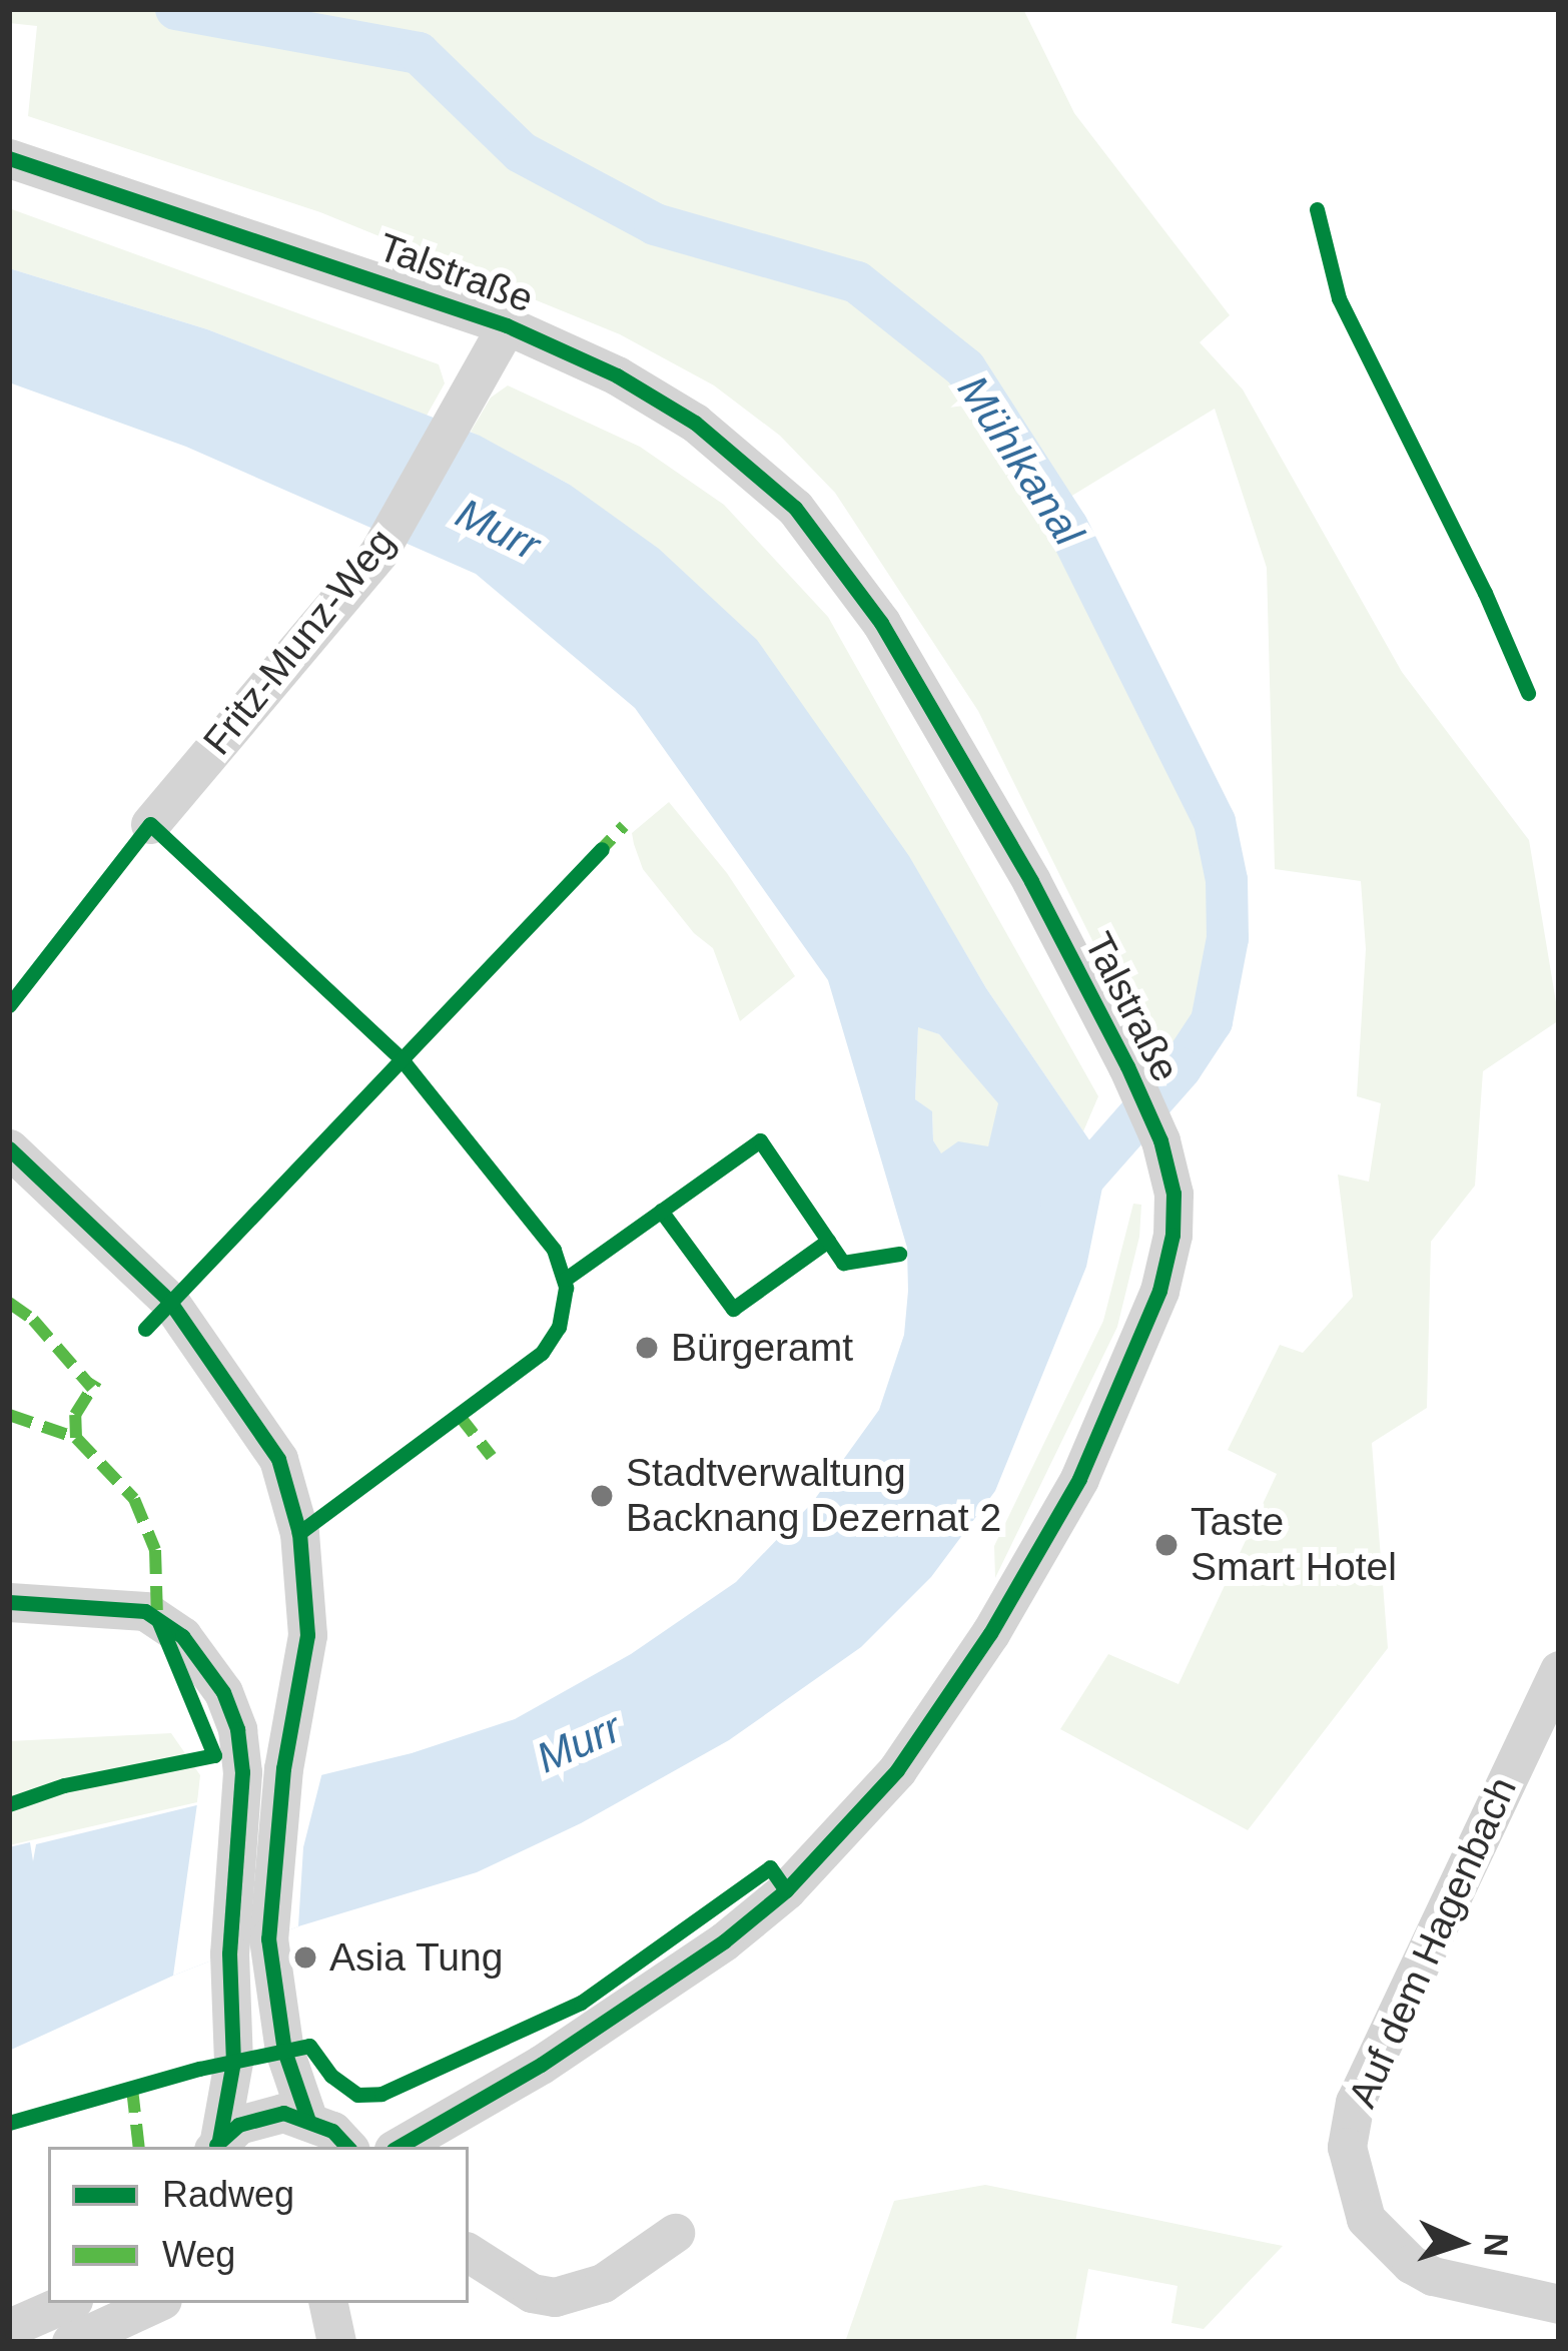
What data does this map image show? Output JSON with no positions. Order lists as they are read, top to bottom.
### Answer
{
  "streets": {
    "street": ["Talstraße", "Fritz-Munz-Weg", "Auf dem Hagenbach"]
  },
  "crossings": [
    ["Talstraße", "Fritz-Munz-Weg"]
  ],
  "water": ["Mühlkanal", "Murr"],
  "places": [
    "Bürgeramt",
    "Stadtverwaltung Backnang Dezernat 2",
    "Taste Smart Hotel",
    "Asia Tung"
  ],
  "legend": ["Radweg", "Weg"],
  "north": "right"
}
